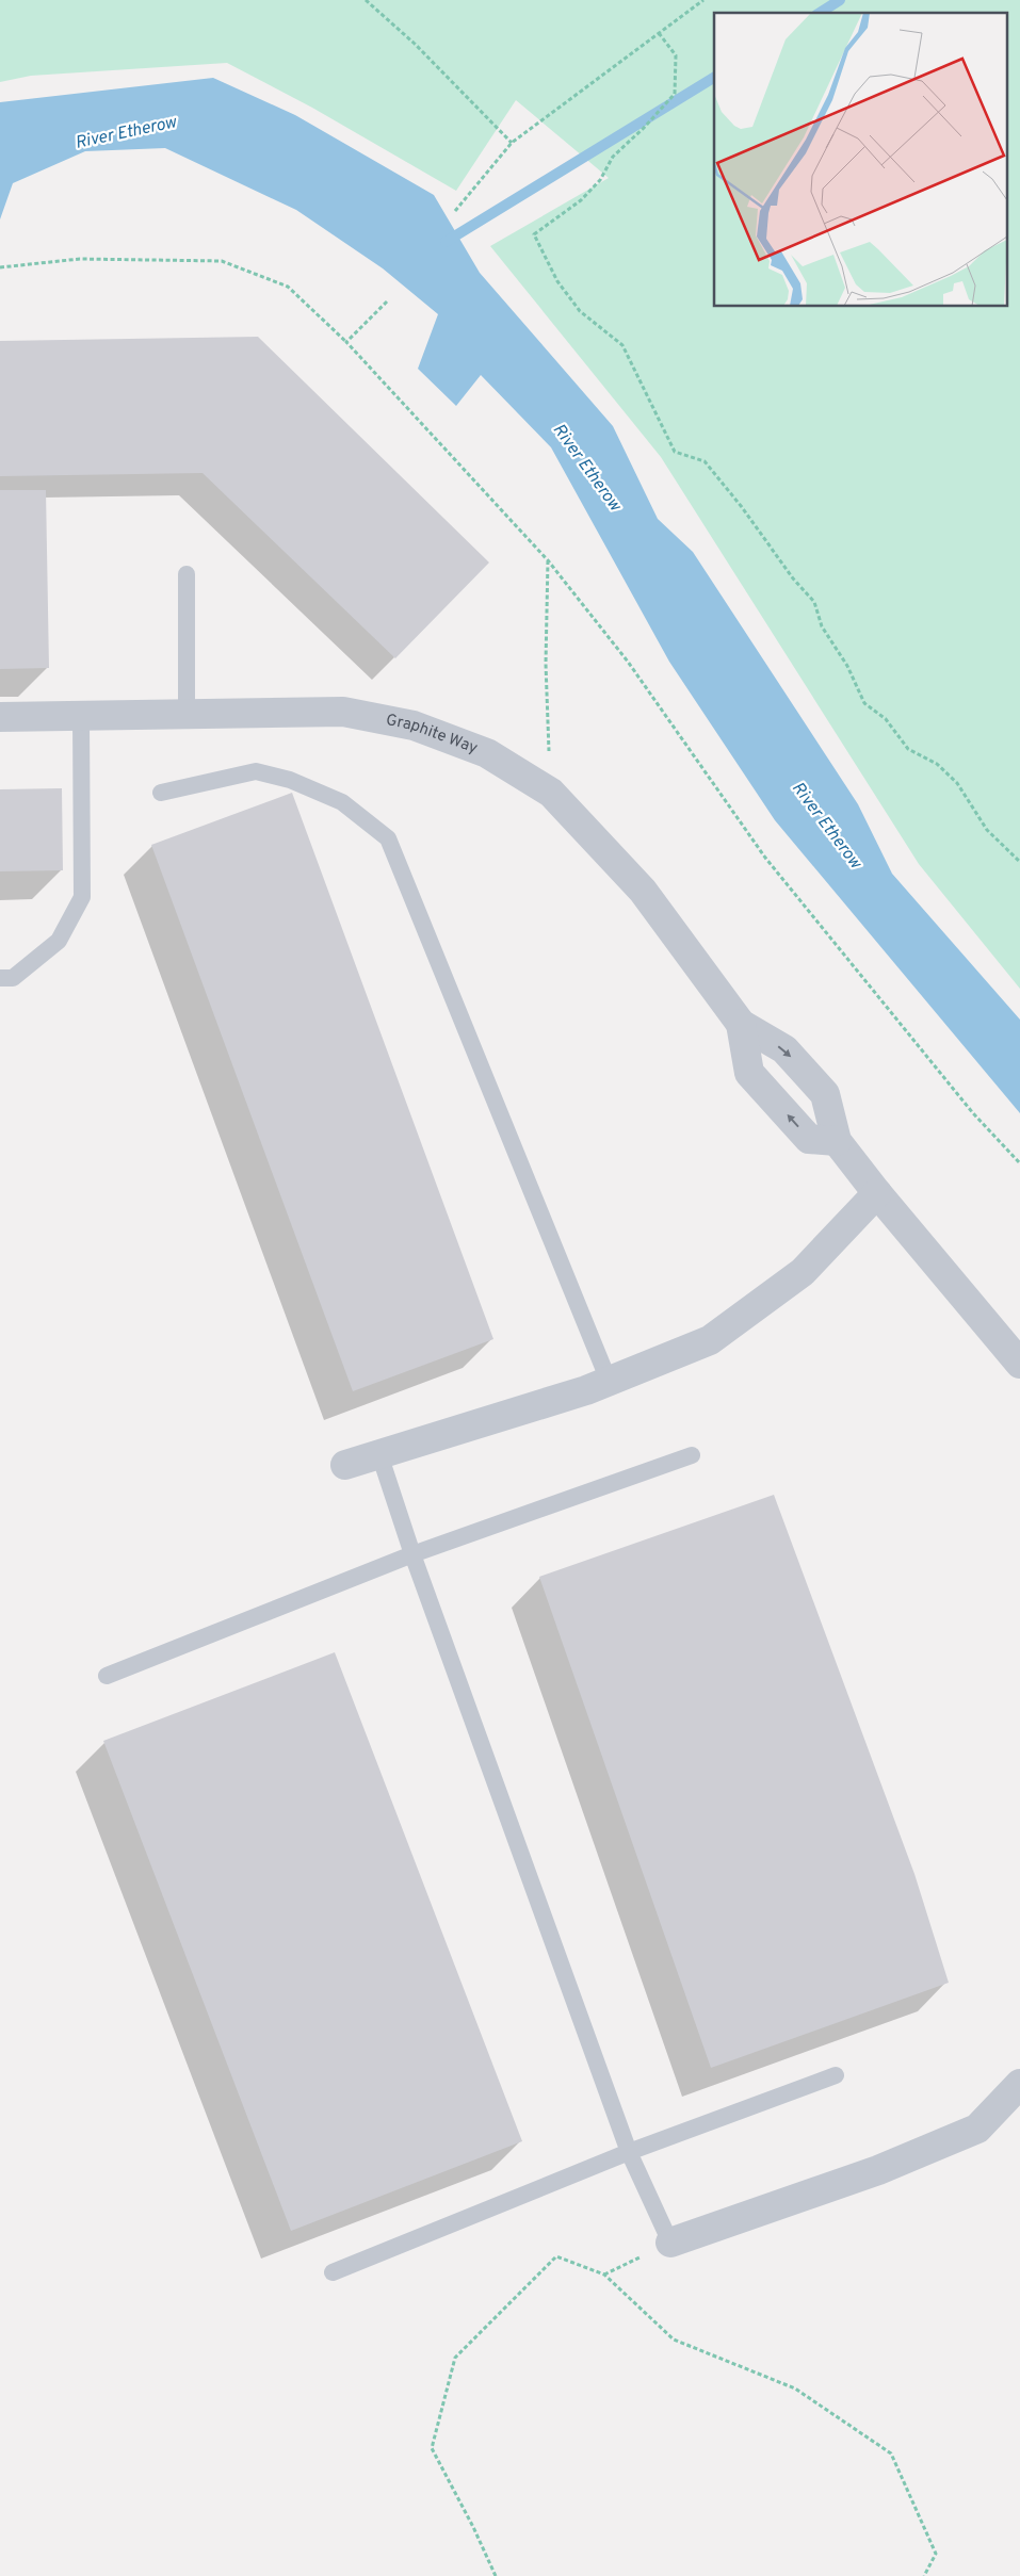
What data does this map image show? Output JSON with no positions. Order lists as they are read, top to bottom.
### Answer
{
  "streets": {
    "street": ["Graphite Way"]
  },
  "water": ["River Etherow"]
}
